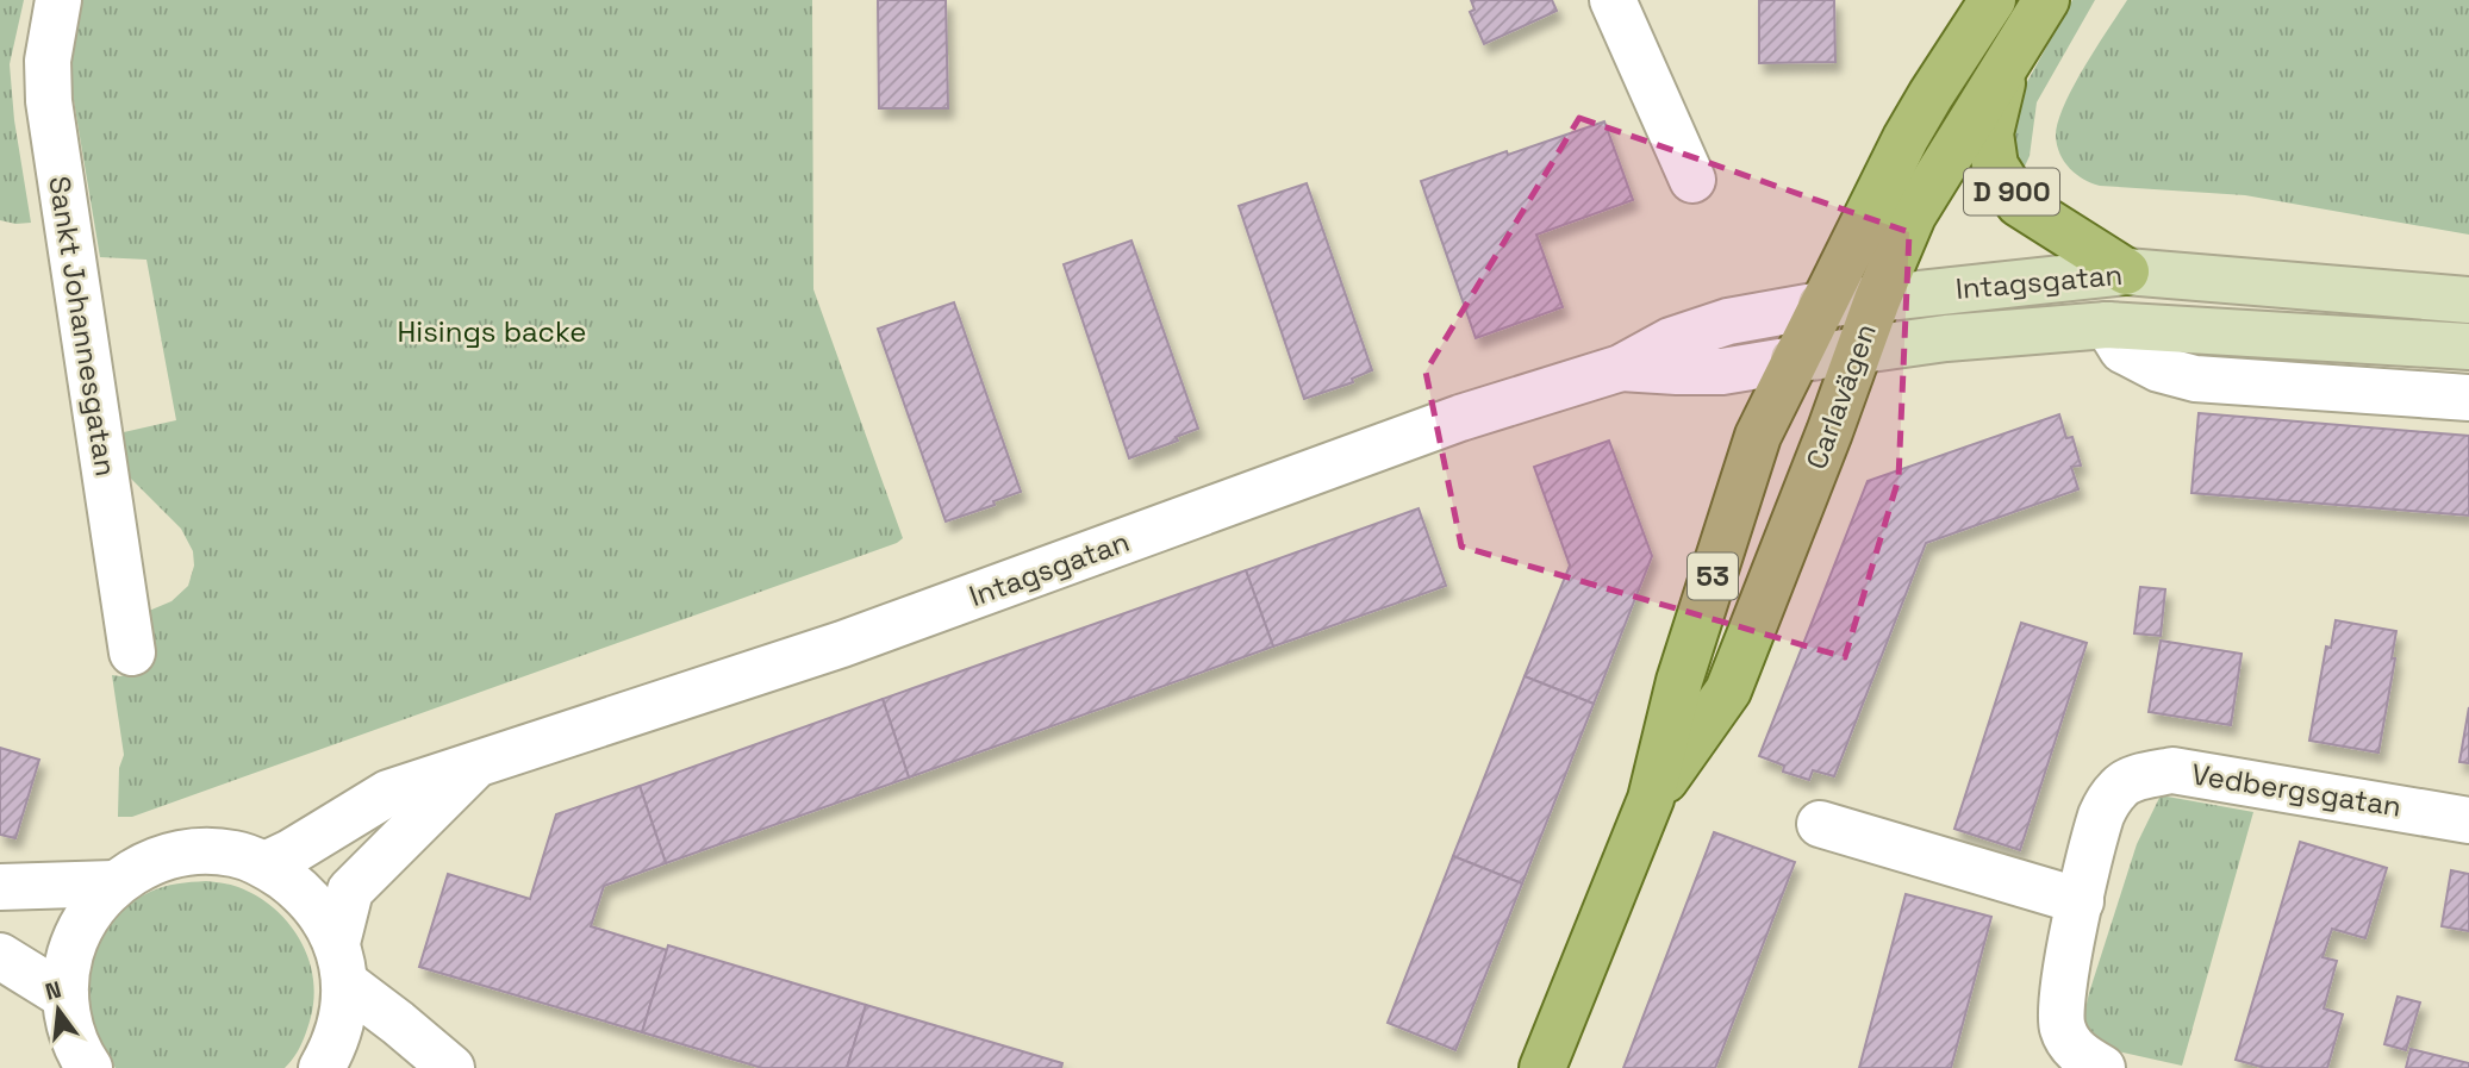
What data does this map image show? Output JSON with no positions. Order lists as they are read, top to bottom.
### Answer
{
  "streets": {
    "main road": [
      "D 900",
      "Intagsgatan",
      "Carlavägen",
      "53"
    ],
    "street": ["Sankt Johannesgatan", "Vedbergsgatan"]
  },
  "crossings": [
    ["D 900", "Intagsgatan"],
    ["D 900", "Carlavägen"],
    ["Intagsgatan", "Carlavägen"]
  ],
  "parks": ["Hisings backe"],
  "north": "top"
}
